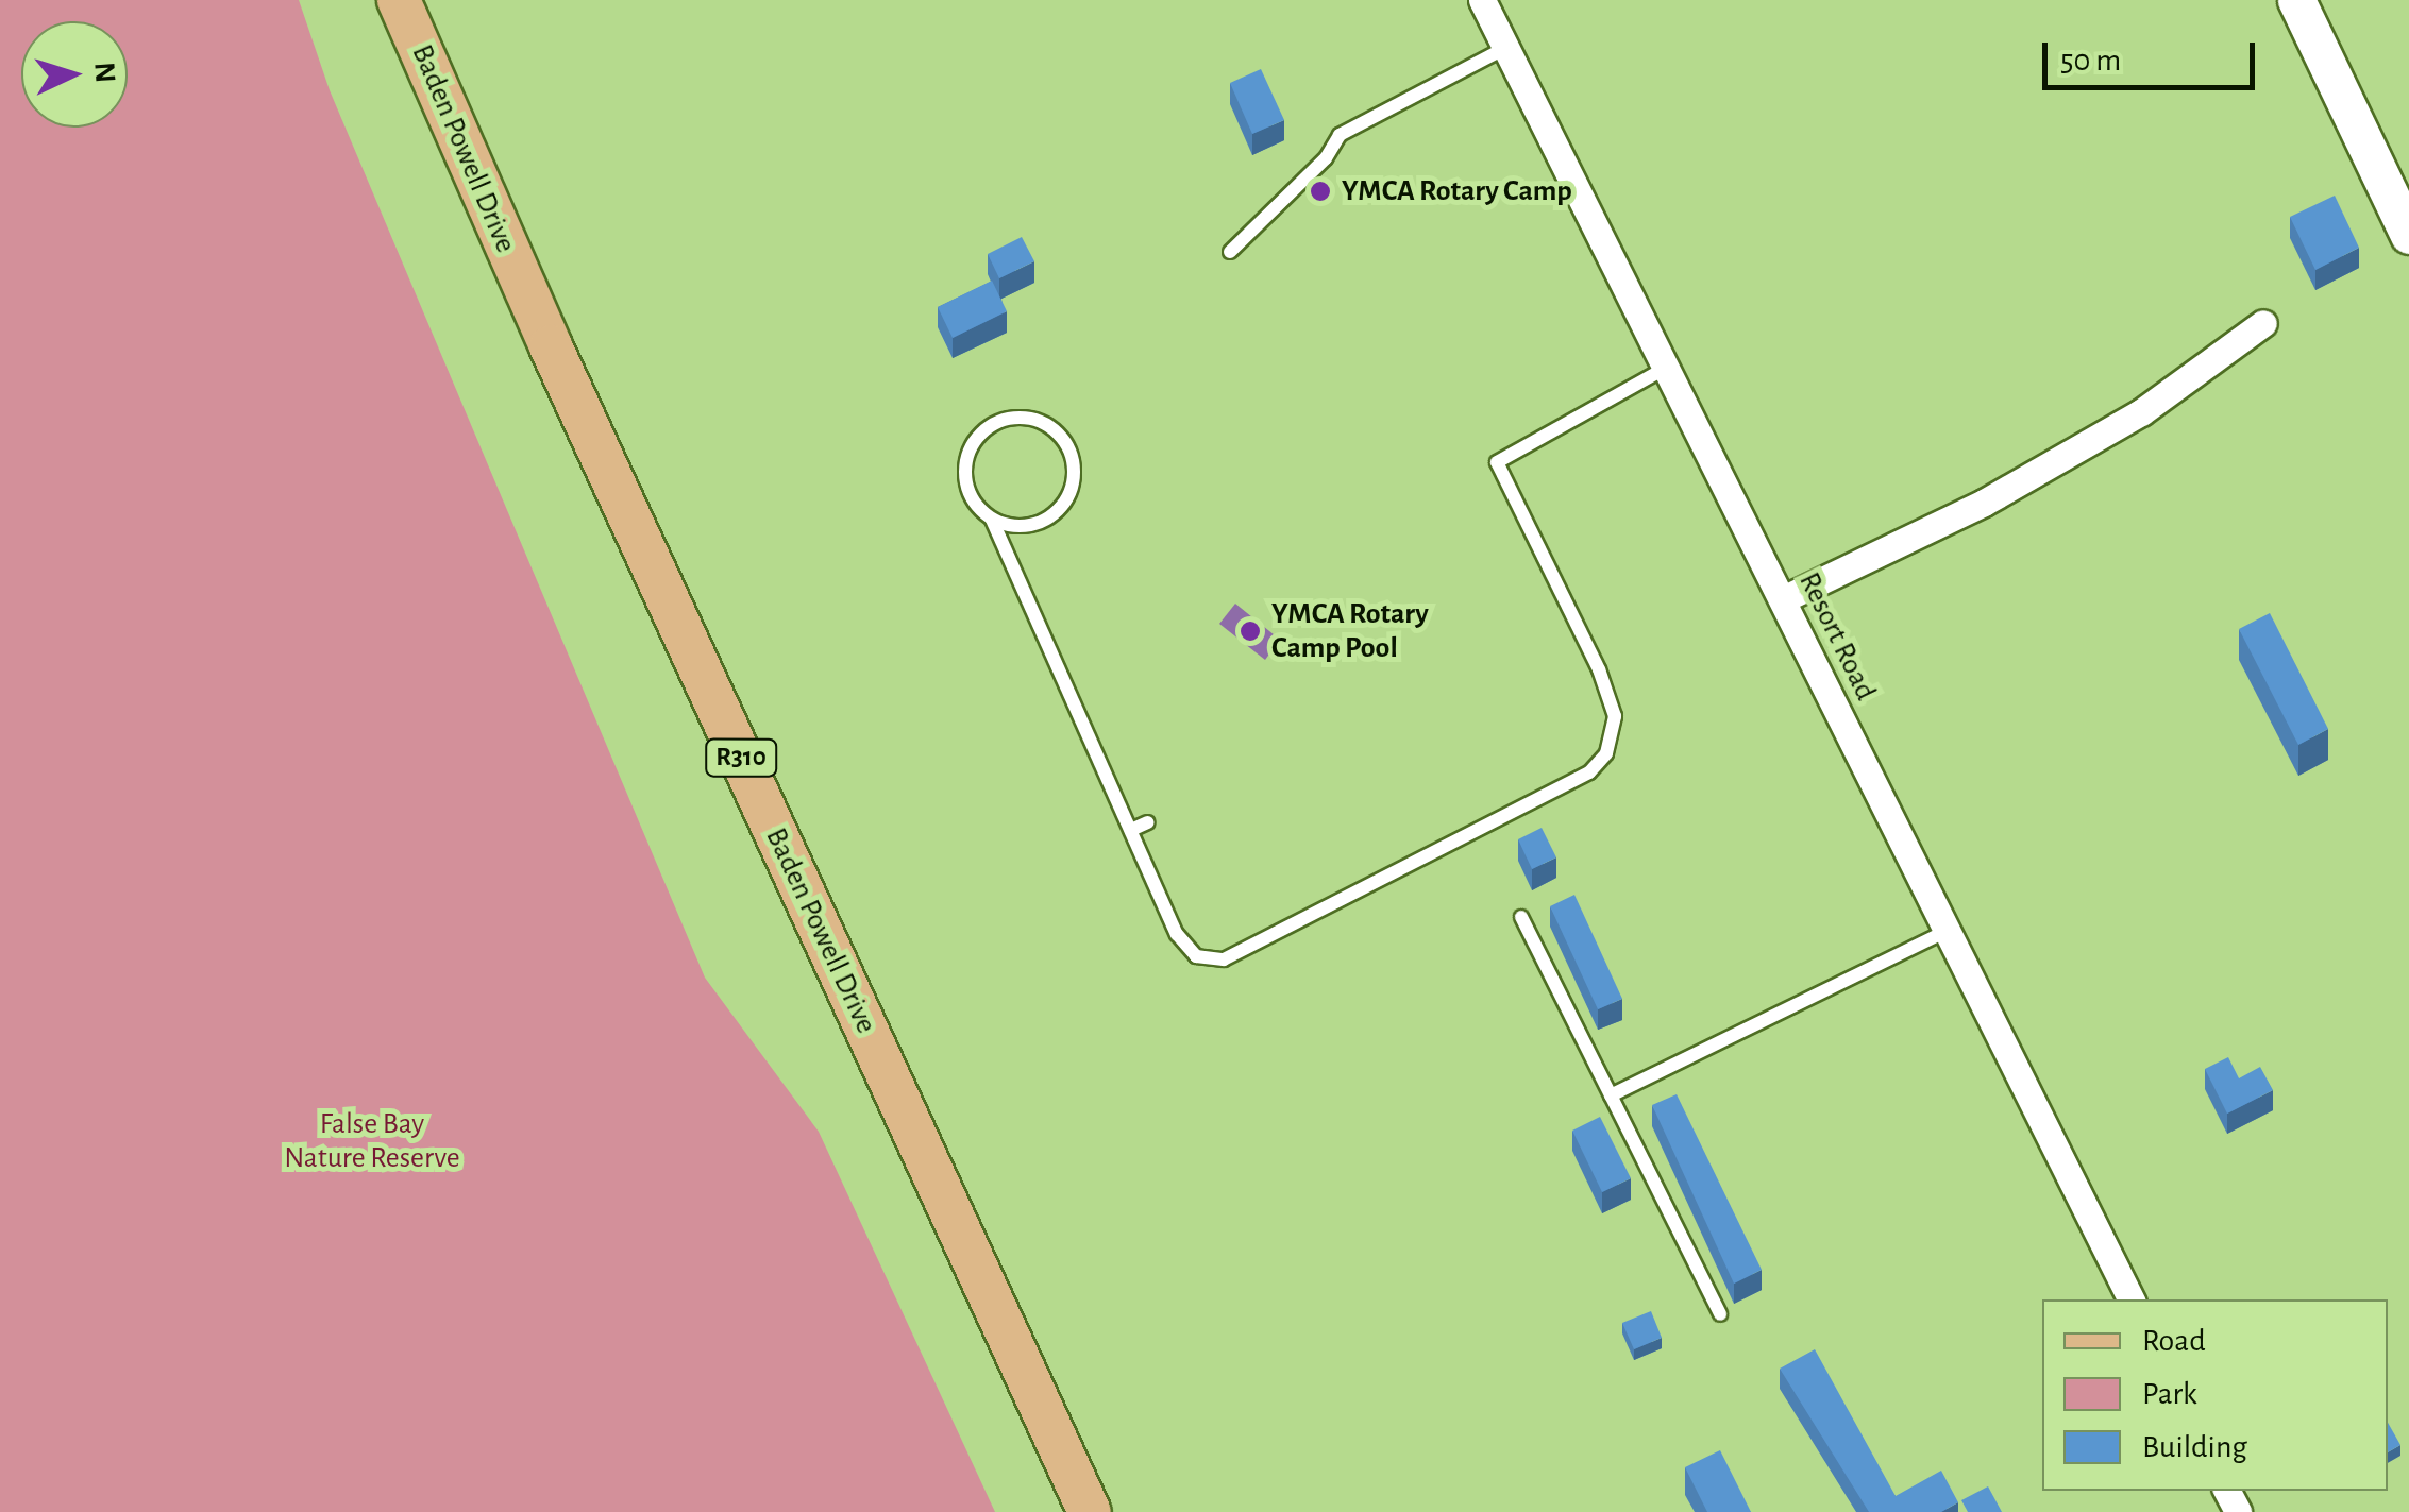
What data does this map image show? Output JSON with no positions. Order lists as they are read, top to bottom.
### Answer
{
  "streets": {
    "main road": ["Baden Powell Drive", "R310"],
    "street": ["Resort Road"]
  },
  "parks": ["False Bay Nature Reserve"],
  "places": ["YMCA Rotary Camp", "YMCA Rotary Camp Pool"],
  "legend": ["Road", "Park", "Building"],
  "scale_bar": "50 m",
  "north": "right"
}
